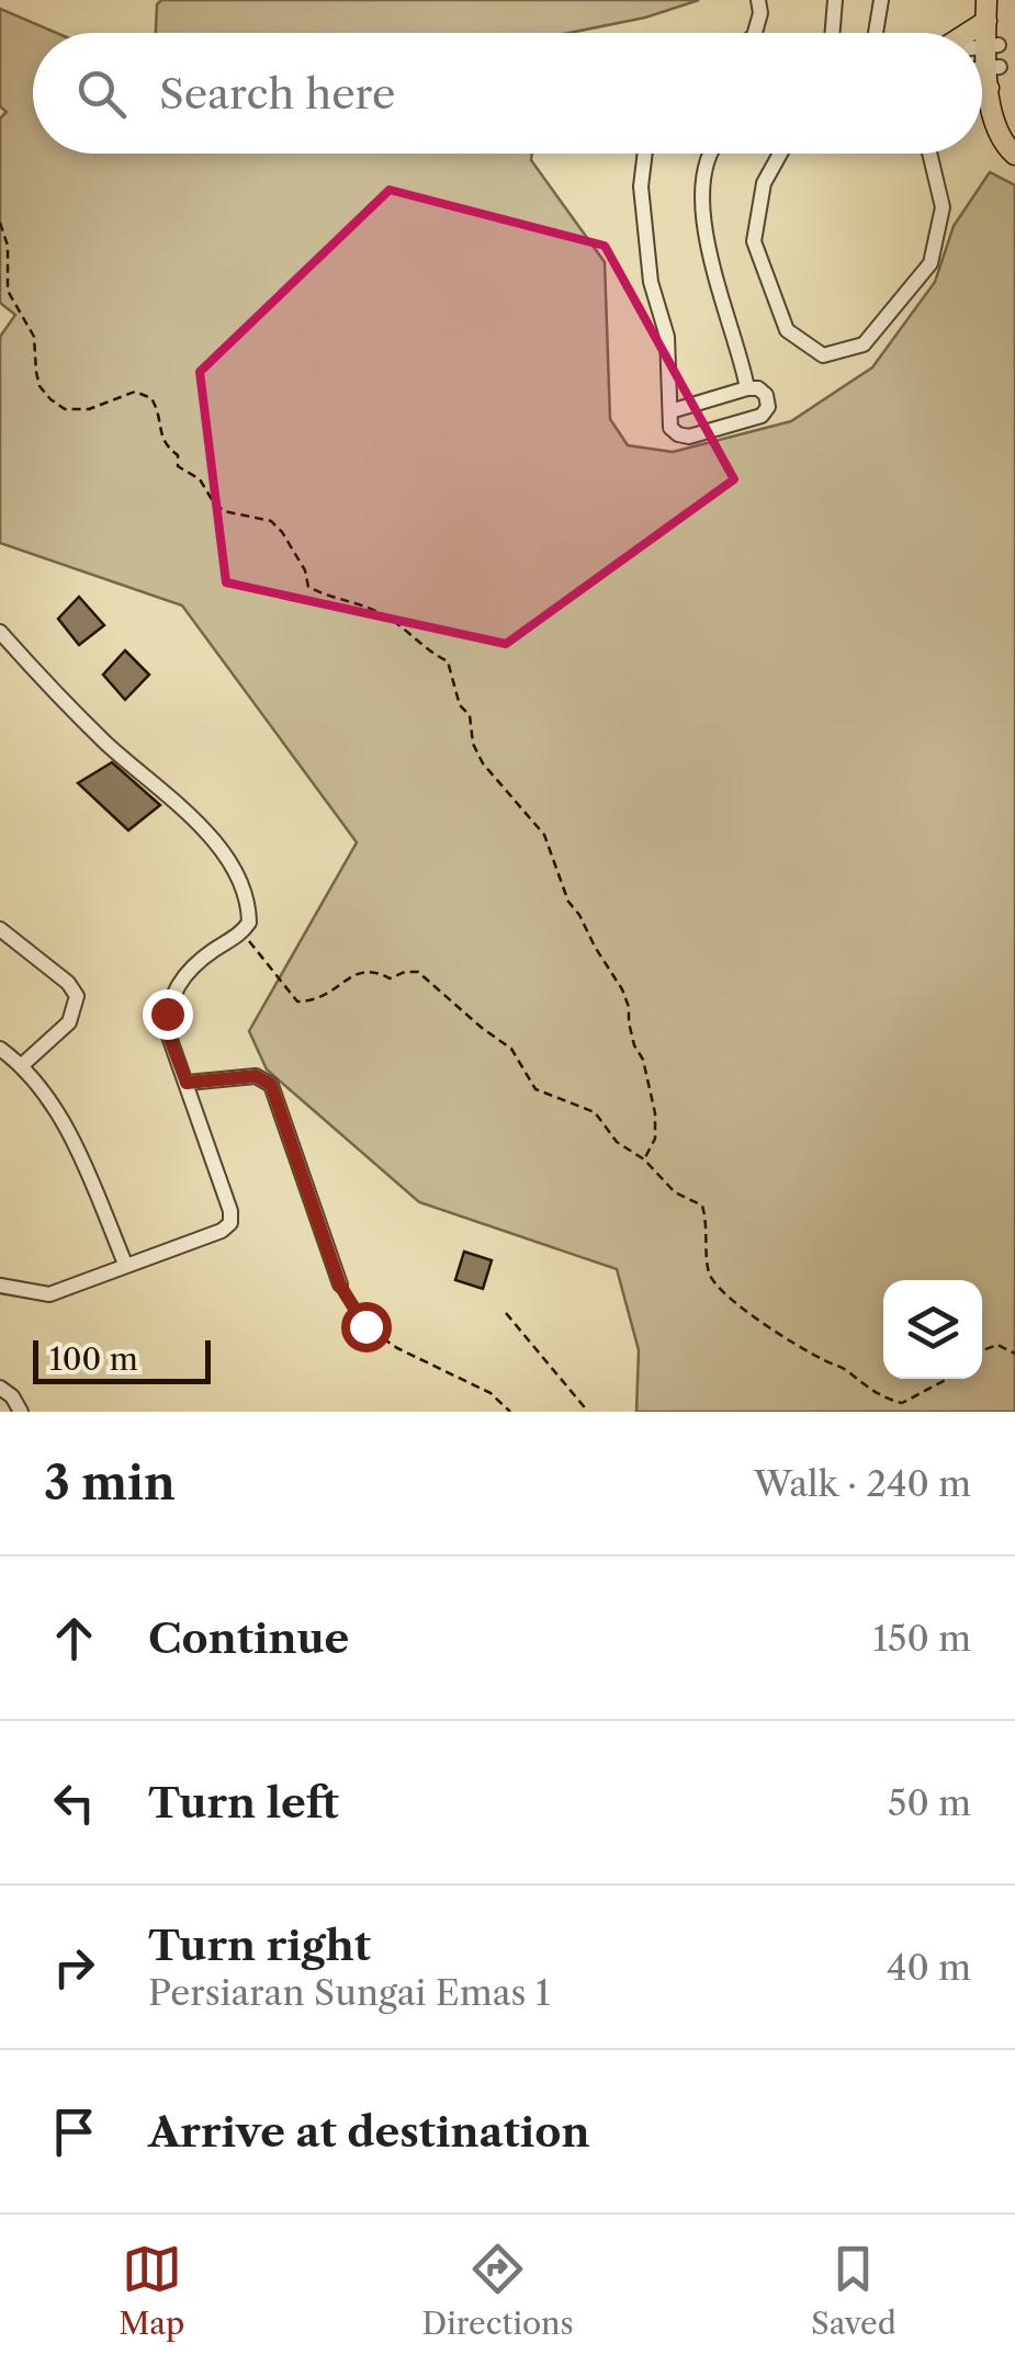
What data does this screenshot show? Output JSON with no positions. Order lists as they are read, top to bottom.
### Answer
{
  "scale_bar": "100 m",
  "page": {
    "search": "Search here",
    "scale": "100 m",
    "heading": ["3 min", "Walk · 240 m"],
    "list": [
      ["Continue", "150 m"],
      ["Turn left", "50 m"],
      ["Turn right", "Persiaran Sungai Emas 1", "40 m"],
      "Arrive at destination"
    ],
    "nav": ["Map", "Directions", "Saved"]
  }
}
